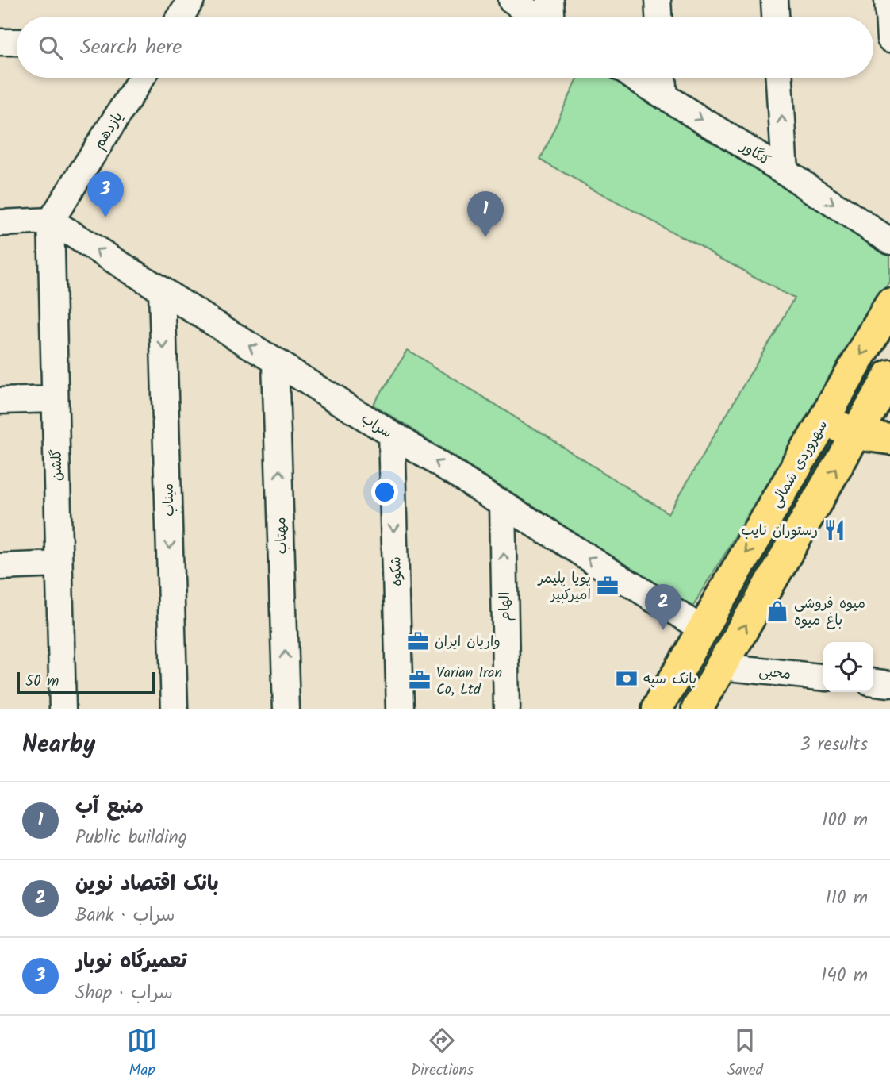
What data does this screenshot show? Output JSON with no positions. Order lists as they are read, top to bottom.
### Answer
{
  "streets": {
    "main road": ["سهروردی شمالی"],
    "street": [
      "یازدهم",
      "کنگاور",
      "سراب",
      "گلشن",
      "میناب",
      "مهتاب",
      "شکوه",
      "الهام",
      "محبی"
    ]
  },
  "crossings": [
    ["یازدهم", "سراب"],
    ["یازدهم", "گلشن"],
    ["سراب", "سهروردی شمالی"],
    ["سراب", "گلشن"],
    ["سراب", "میناب"],
    ["سراب", "مهتاب"],
    ["سراب", "شکوه"],
    ["سراب", "الهام"]
  ],
  "one_way": [
    "کنگاور",
    "سراب",
    "میناب",
    "مهتاب",
    "شکوه",
    "الهام"
  ],
  "places": {
    "restaurant": ["رستوران نایب"],
    "office": ["پویا پلیمر امیرکبیر", "واریان ایران", "Varian Iran Co, Ltd"],
    "shop": ["میوه فروشی باغ میوه"],
    "bank": ["بانک سپه"]
  },
  "scale_bar": "50 m",
  "page": {
    "search": "Search here",
    "pins": ["3", "1", "2"],
    "scale": "50 m",
    "heading": ["Nearby", "3 results"],
    "list": [
      {
        "mark": "1",
        "name": "منبع آب",
        "note": "Public building",
        "value": "100 m"
      },
      {
        "mark": "2",
        "name": "بانک اقتصاد نوین",
        "note": "Bank · سراب",
        "value": "110 m"
      },
      {
        "mark": "3",
        "name": "تعمیرگاه نوبار",
        "note": "Shop · سراب",
        "value": "140 m"
      }
    ],
    "nav": ["Map", "Directions", "Saved"]
  }
}
